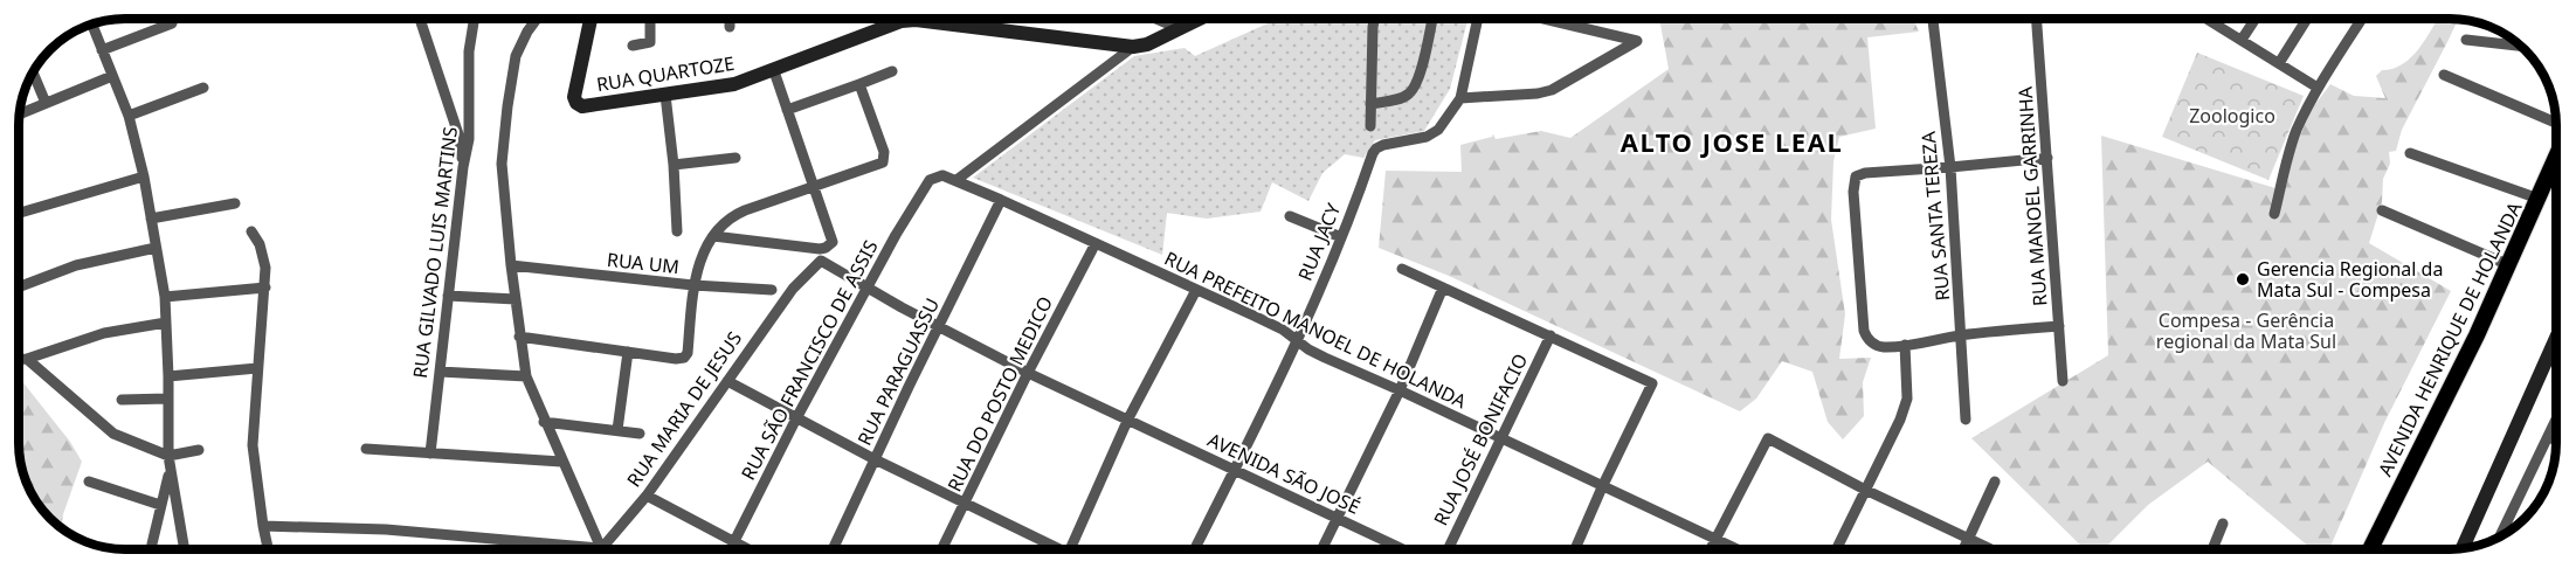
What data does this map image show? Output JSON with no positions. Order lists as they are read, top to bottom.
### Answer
{
  "streets": {
    "main road": ["AVENIDA HENRIQUE DE HOLANDA"],
    "street": [
      "RUA QUARTOZE",
      "RUA MANOEL GARRINHA",
      "RUA SANTA TEREZA",
      "RUA JACY",
      "RUA GILVADO LUIS MARTINS",
      "RUA UM",
      "RUA PREFEITO MANOEL DE HOLANDA",
      "RUA SÃO FRANCISCO DE ASSIS",
      "RUA PARAGUASSU",
      "RUA DO POSTO MEDICO",
      "RUA MARIA DE JESUS",
      "RUA JOSÉ BONIFACIO",
      "AVENIDA SÃO JOSÉ"
    ]
  },
  "crossings": [
    ["RUA JACY", "RUA PREFEITO MANOEL DE HOLANDA"],
    ["RUA JACY", "AVENIDA SÃO JOSÉ"],
    ["RUA PREFEITO MANOEL DE HOLANDA", "RUA SÃO FRANCISCO DE ASSIS"],
    ["RUA PREFEITO MANOEL DE HOLANDA", "RUA PARAGUASSU"],
    ["RUA PREFEITO MANOEL DE HOLANDA", "RUA DO POSTO MEDICO"],
    ["RUA PREFEITO MANOEL DE HOLANDA", "RUA JOSÉ BONIFACIO"],
    ["RUA SÃO FRANCISCO DE ASSIS", "AVENIDA SÃO JOSÉ"],
    ["RUA PARAGUASSU", "AVENIDA SÃO JOSÉ"],
    ["RUA DO POSTO MEDICO", "AVENIDA SÃO JOSÉ"],
    ["RUA MARIA DE JESUS", "AVENIDA SÃO JOSÉ"]
  ],
  "districts": ["ALTO JOSE LEAL"],
  "parks": ["Zoologico", "Compesa - Gerência regional da Mata Sul"],
  "places": ["Gerencia Regional da Mata Sul - Compesa"]
}
